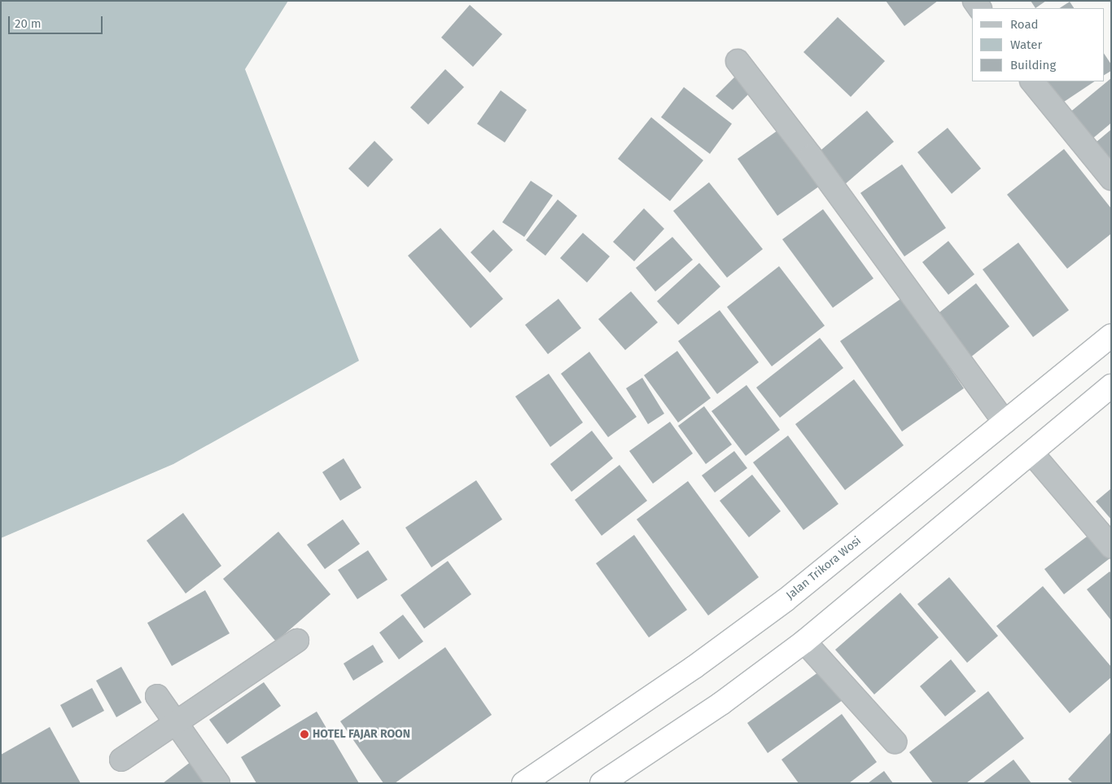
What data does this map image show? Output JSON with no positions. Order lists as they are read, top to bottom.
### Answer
{
  "streets": {
    "highway": ["Jalan Trikora Wosi"]
  },
  "places": ["HOTEL FAJAR ROON"],
  "legend": ["Road", "Water", "Building"],
  "scale_bar": "20 m"
}
